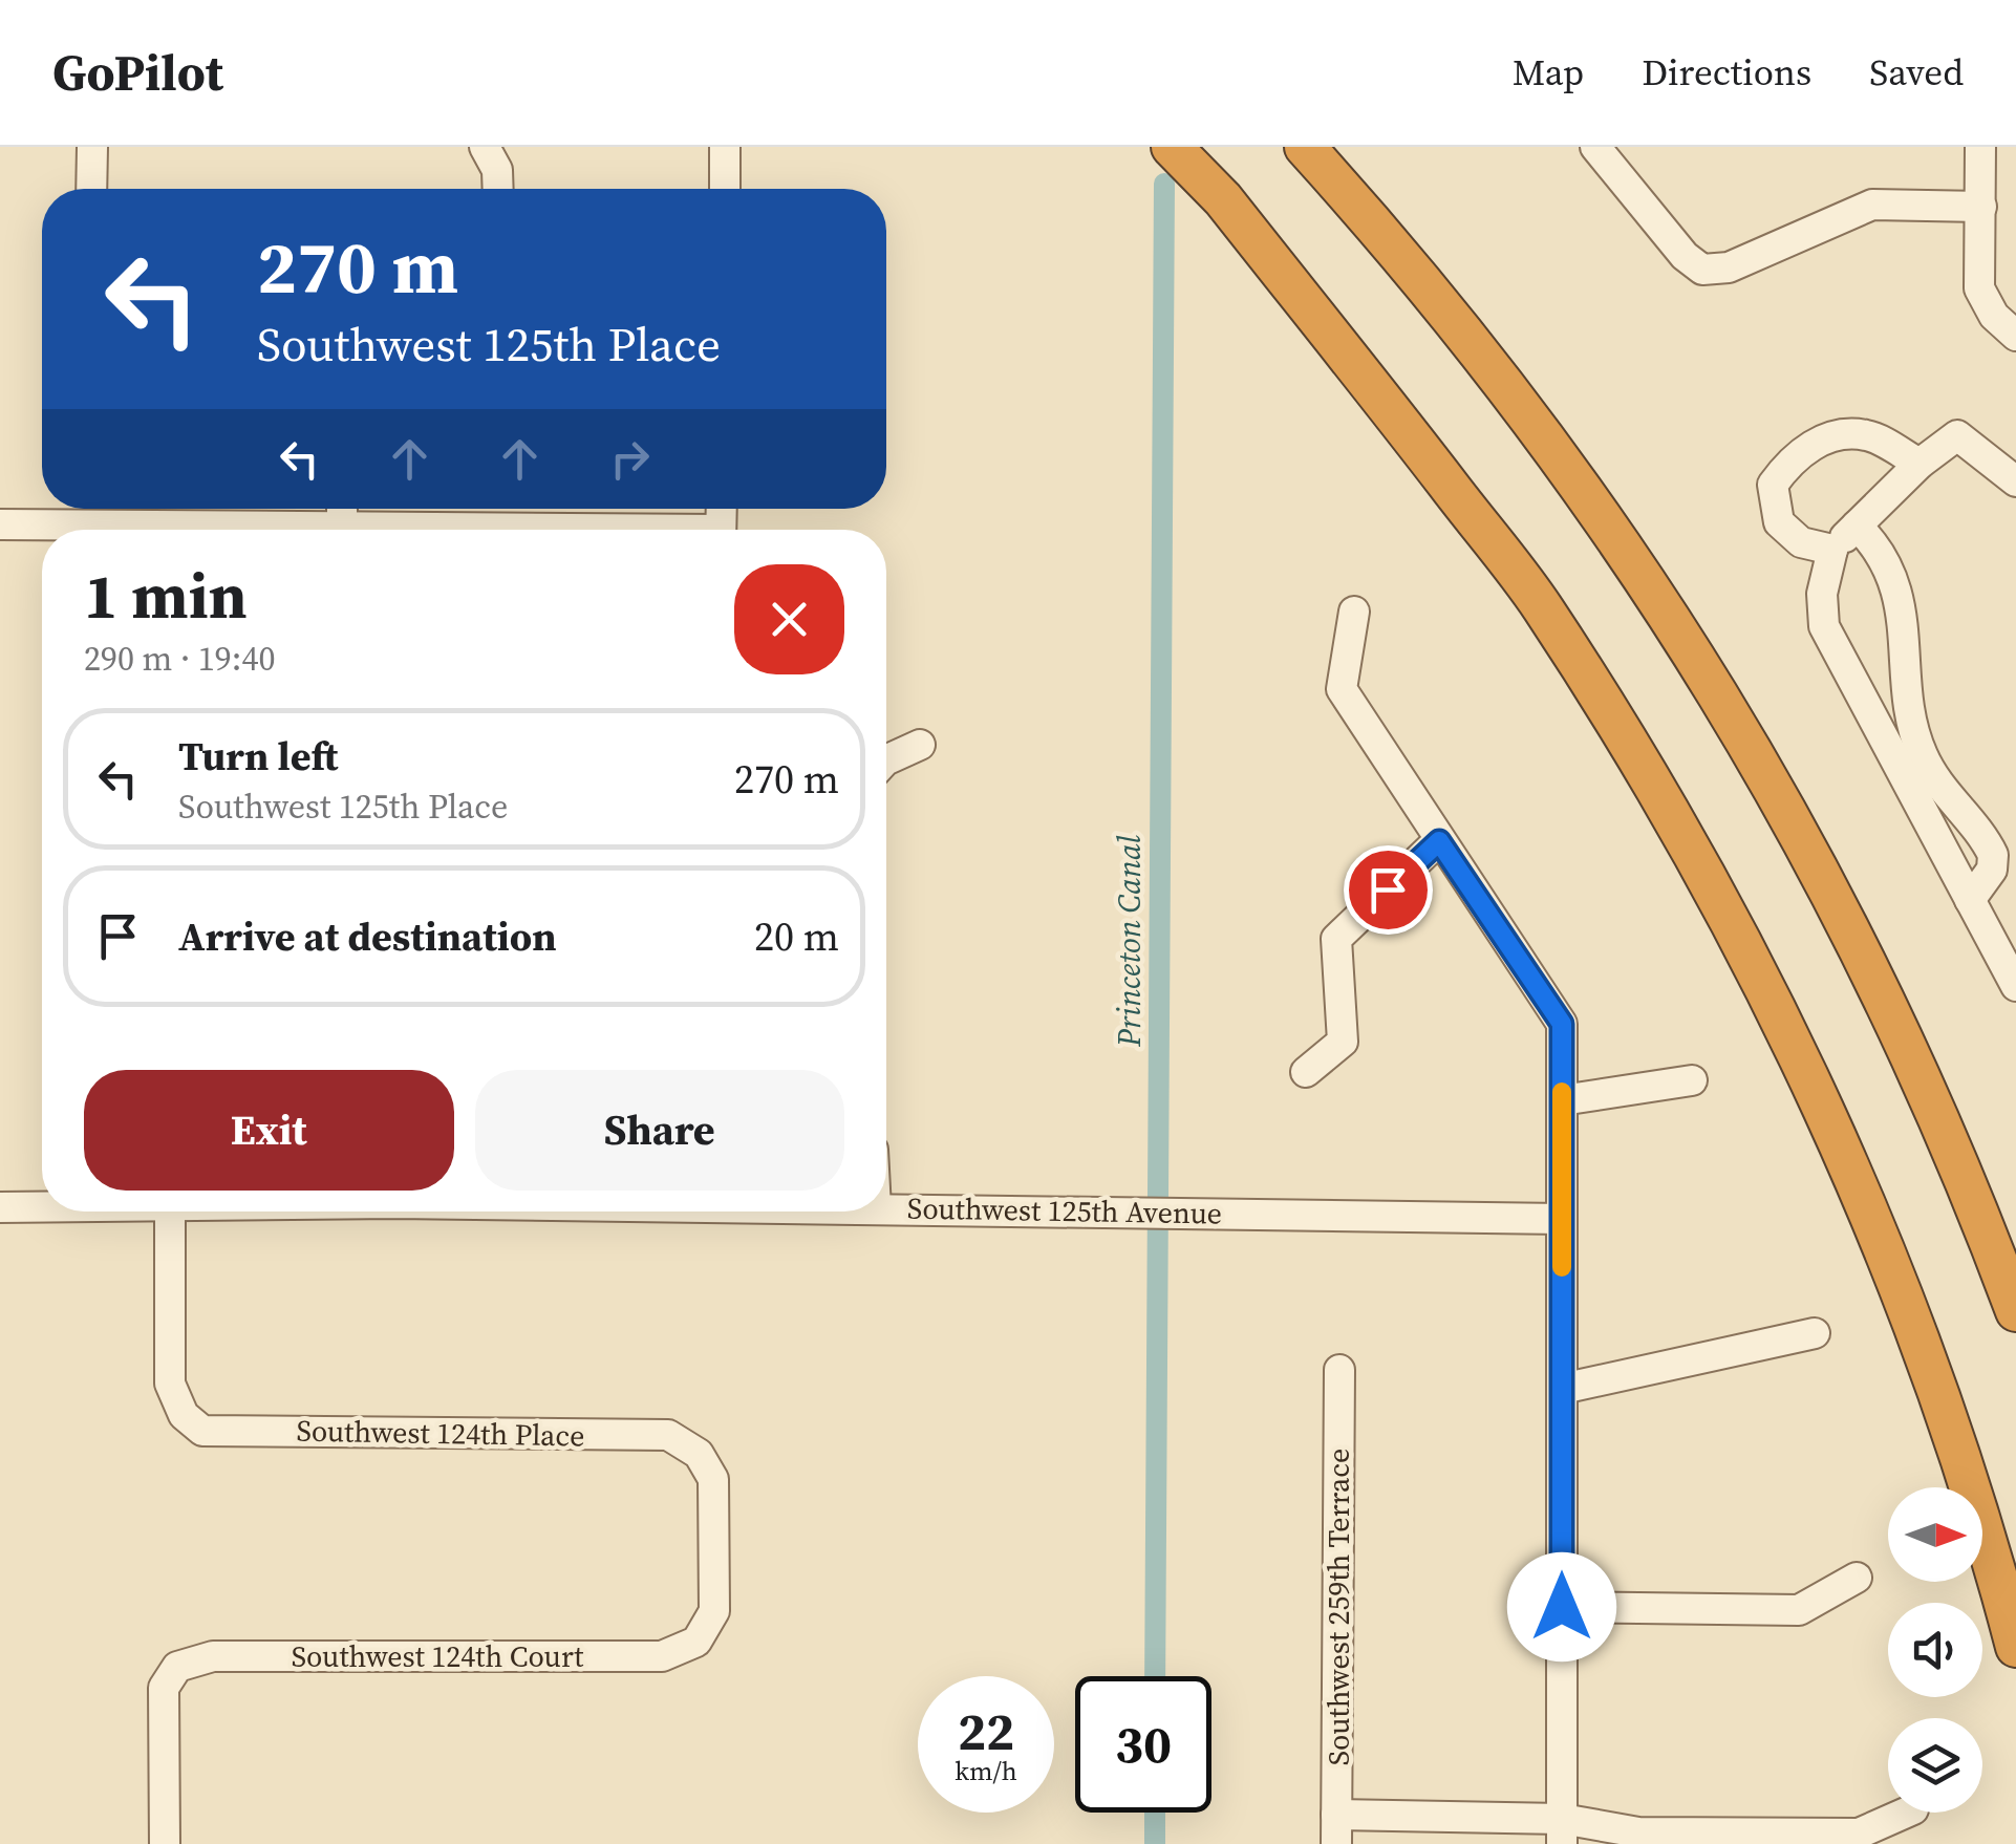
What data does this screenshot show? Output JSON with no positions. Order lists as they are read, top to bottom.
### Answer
{
  "streets": {
    "street": [
      "Southwest 125th Avenue",
      "Southwest 124th Place",
      "Southwest 259th Terrace",
      "Southwest 124th Court"
    ]
  },
  "crossings": [
    ["Southwest 124th Place", "Southwest 124th Court"]
  ],
  "water": ["Princeton Canal"],
  "north": "right",
  "page": {
    "header": "GoPilot",
    "nav": ["Map", "Directions", "Saved"],
    "turn": ["270 m", "Southwest 125th Place"],
    "heading": ["1 min", "290 m · 19:40"],
    "list": [
      {
        "name": "Turn left",
        "note": "Southwest 125th Place",
        "value": "270 m"
      },
      {
        "name": "Arrive at destination",
        "value": "20 m"
      }
    ],
    "buttons": ["Exit", "Share"],
    "speed": "22 km/h",
    "limit": "30"
  }
}
